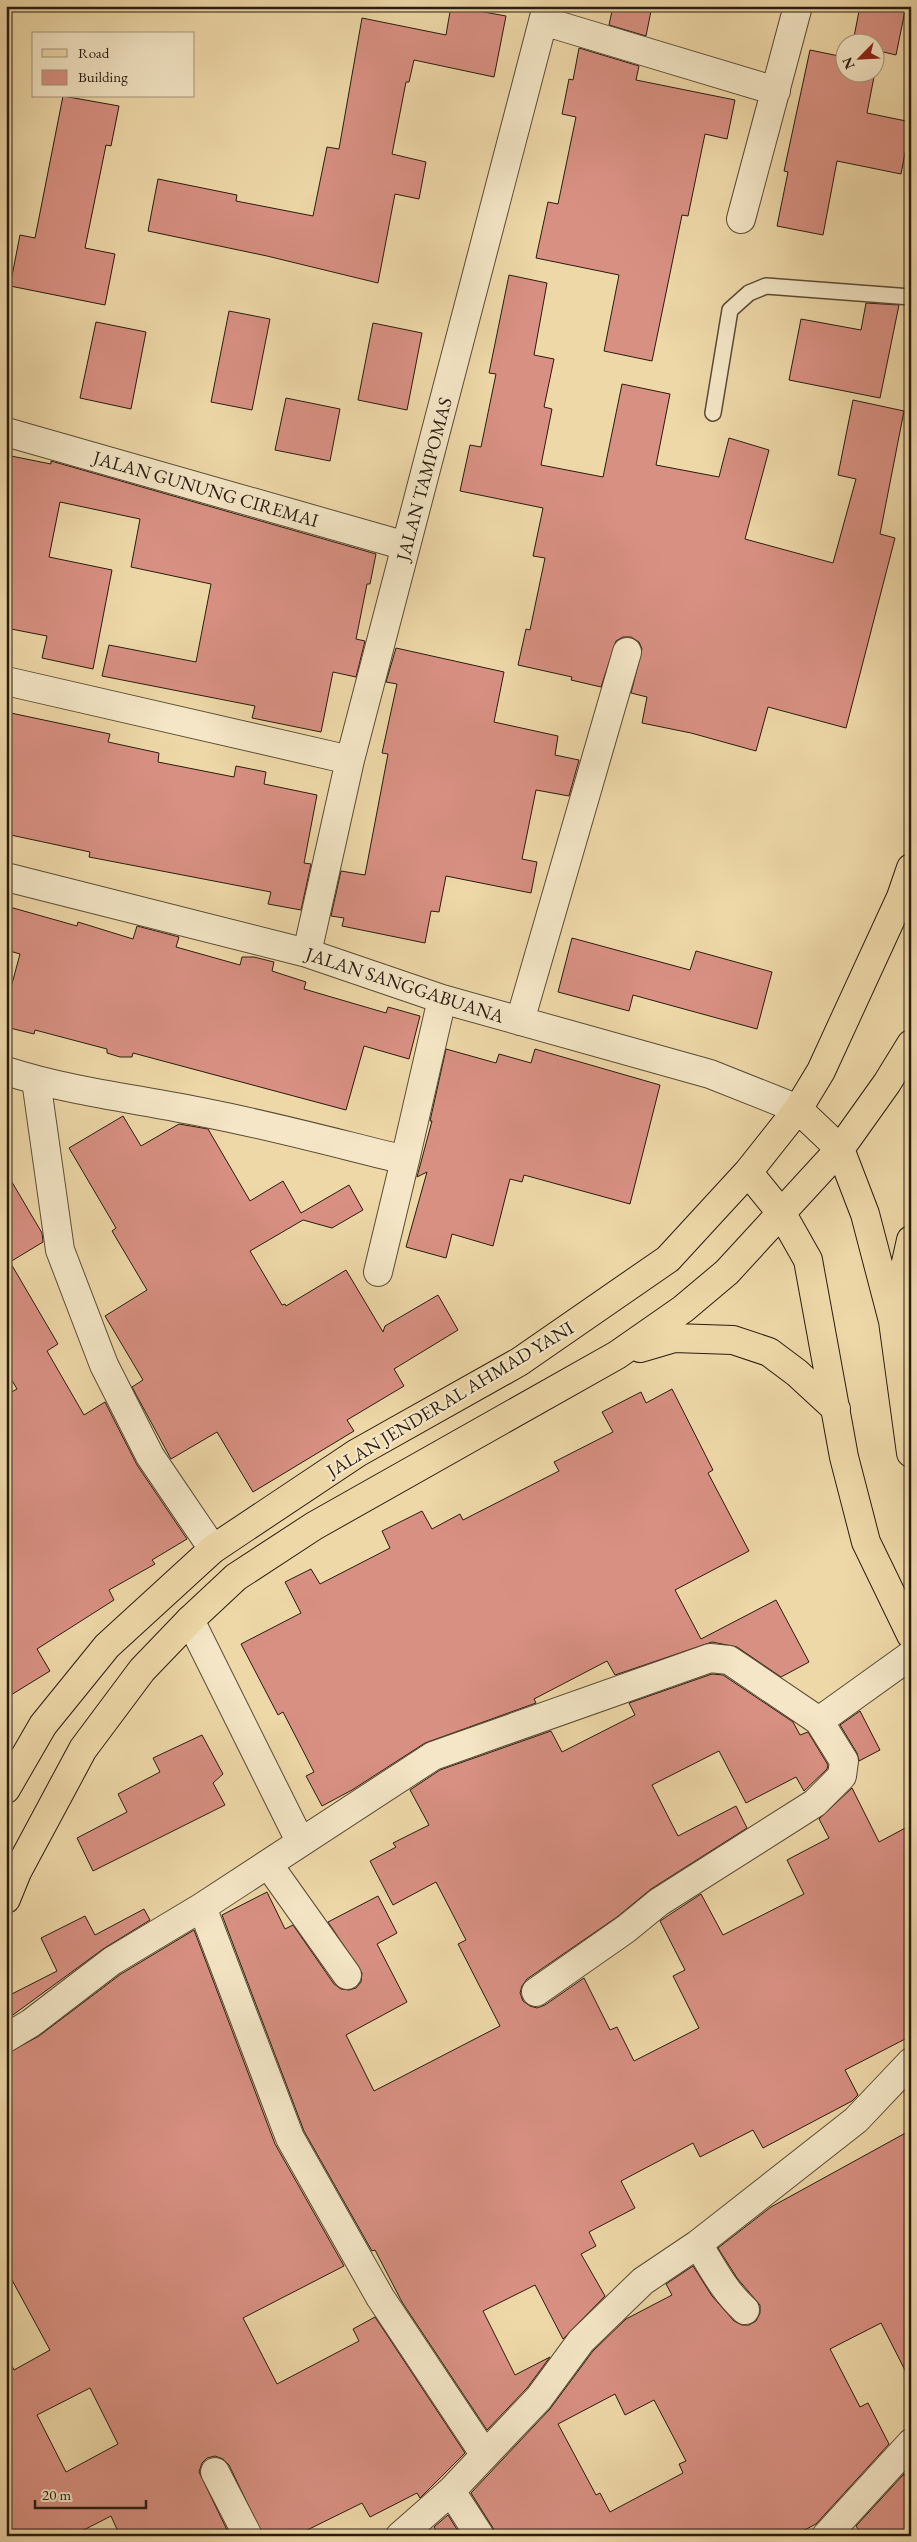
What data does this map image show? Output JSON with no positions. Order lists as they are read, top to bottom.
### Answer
{
  "streets": {
    "main road": ["JALAN JENDERAL AHMAD YANI"],
    "street": ["JALAN TAMPOMAS", "JALAN GUNUNG CIREMAI", "JALAN SANGGABUANA"]
  },
  "crossings": [
    ["JALAN TAMPOMAS", "JALAN GUNUNG CIREMAI"],
    ["JALAN TAMPOMAS", "JALAN SANGGABUANA"],
    ["JALAN SANGGABUANA", "JALAN JENDERAL AHMAD YANI"]
  ],
  "legend": ["Road", "Building"],
  "scale_bar": "20 m",
  "north": "bottom left"
}
